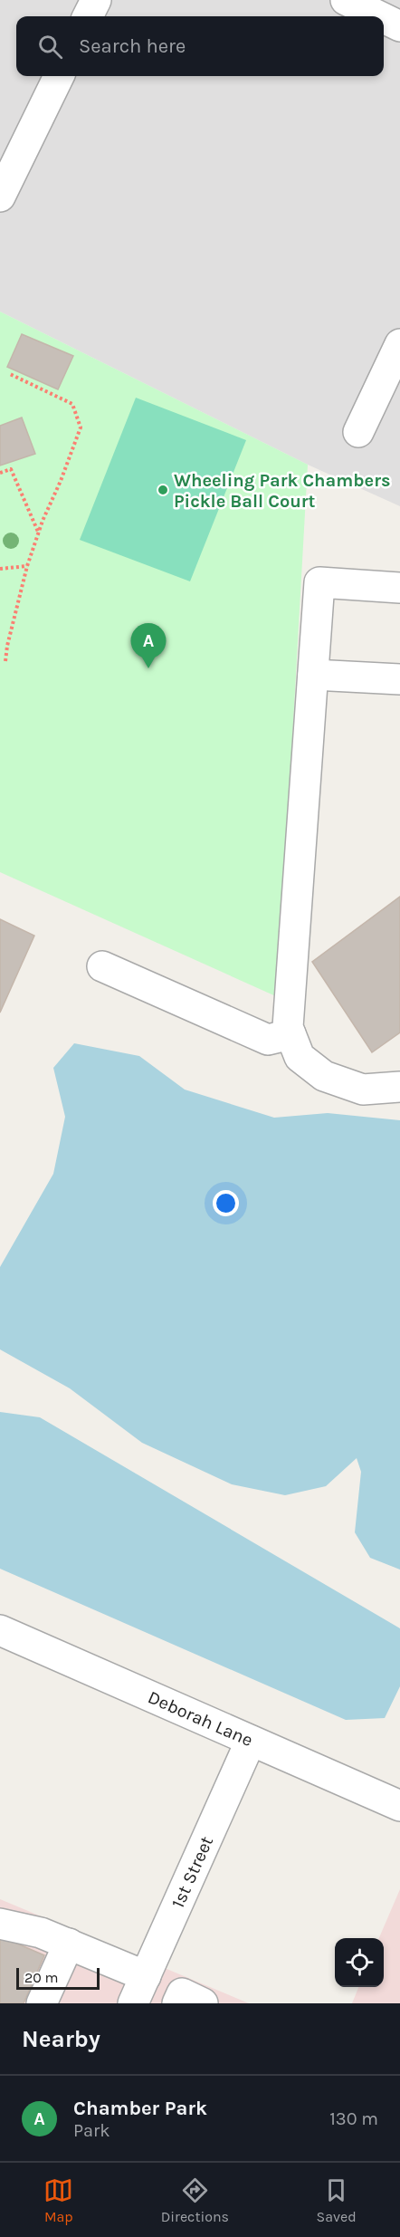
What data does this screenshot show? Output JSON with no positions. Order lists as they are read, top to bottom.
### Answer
{
  "streets": {
    "street": ["Deborah Lane", "1st Street"]
  },
  "crossings": [
    ["Deborah Lane", "1st Street"]
  ],
  "places": ["Wheeling Park Chambers Pickle Ball Court"],
  "scale_bar": "20 m",
  "page": {
    "search": "Search here",
    "pins": "A",
    "scale": "20 m",
    "heading": "Nearby",
    "list": [
      {
        "mark": "A",
        "name": "Chamber Park",
        "note": "Park",
        "value": "130 m"
      }
    ],
    "nav": ["Map", "Directions", "Saved"]
  }
}
